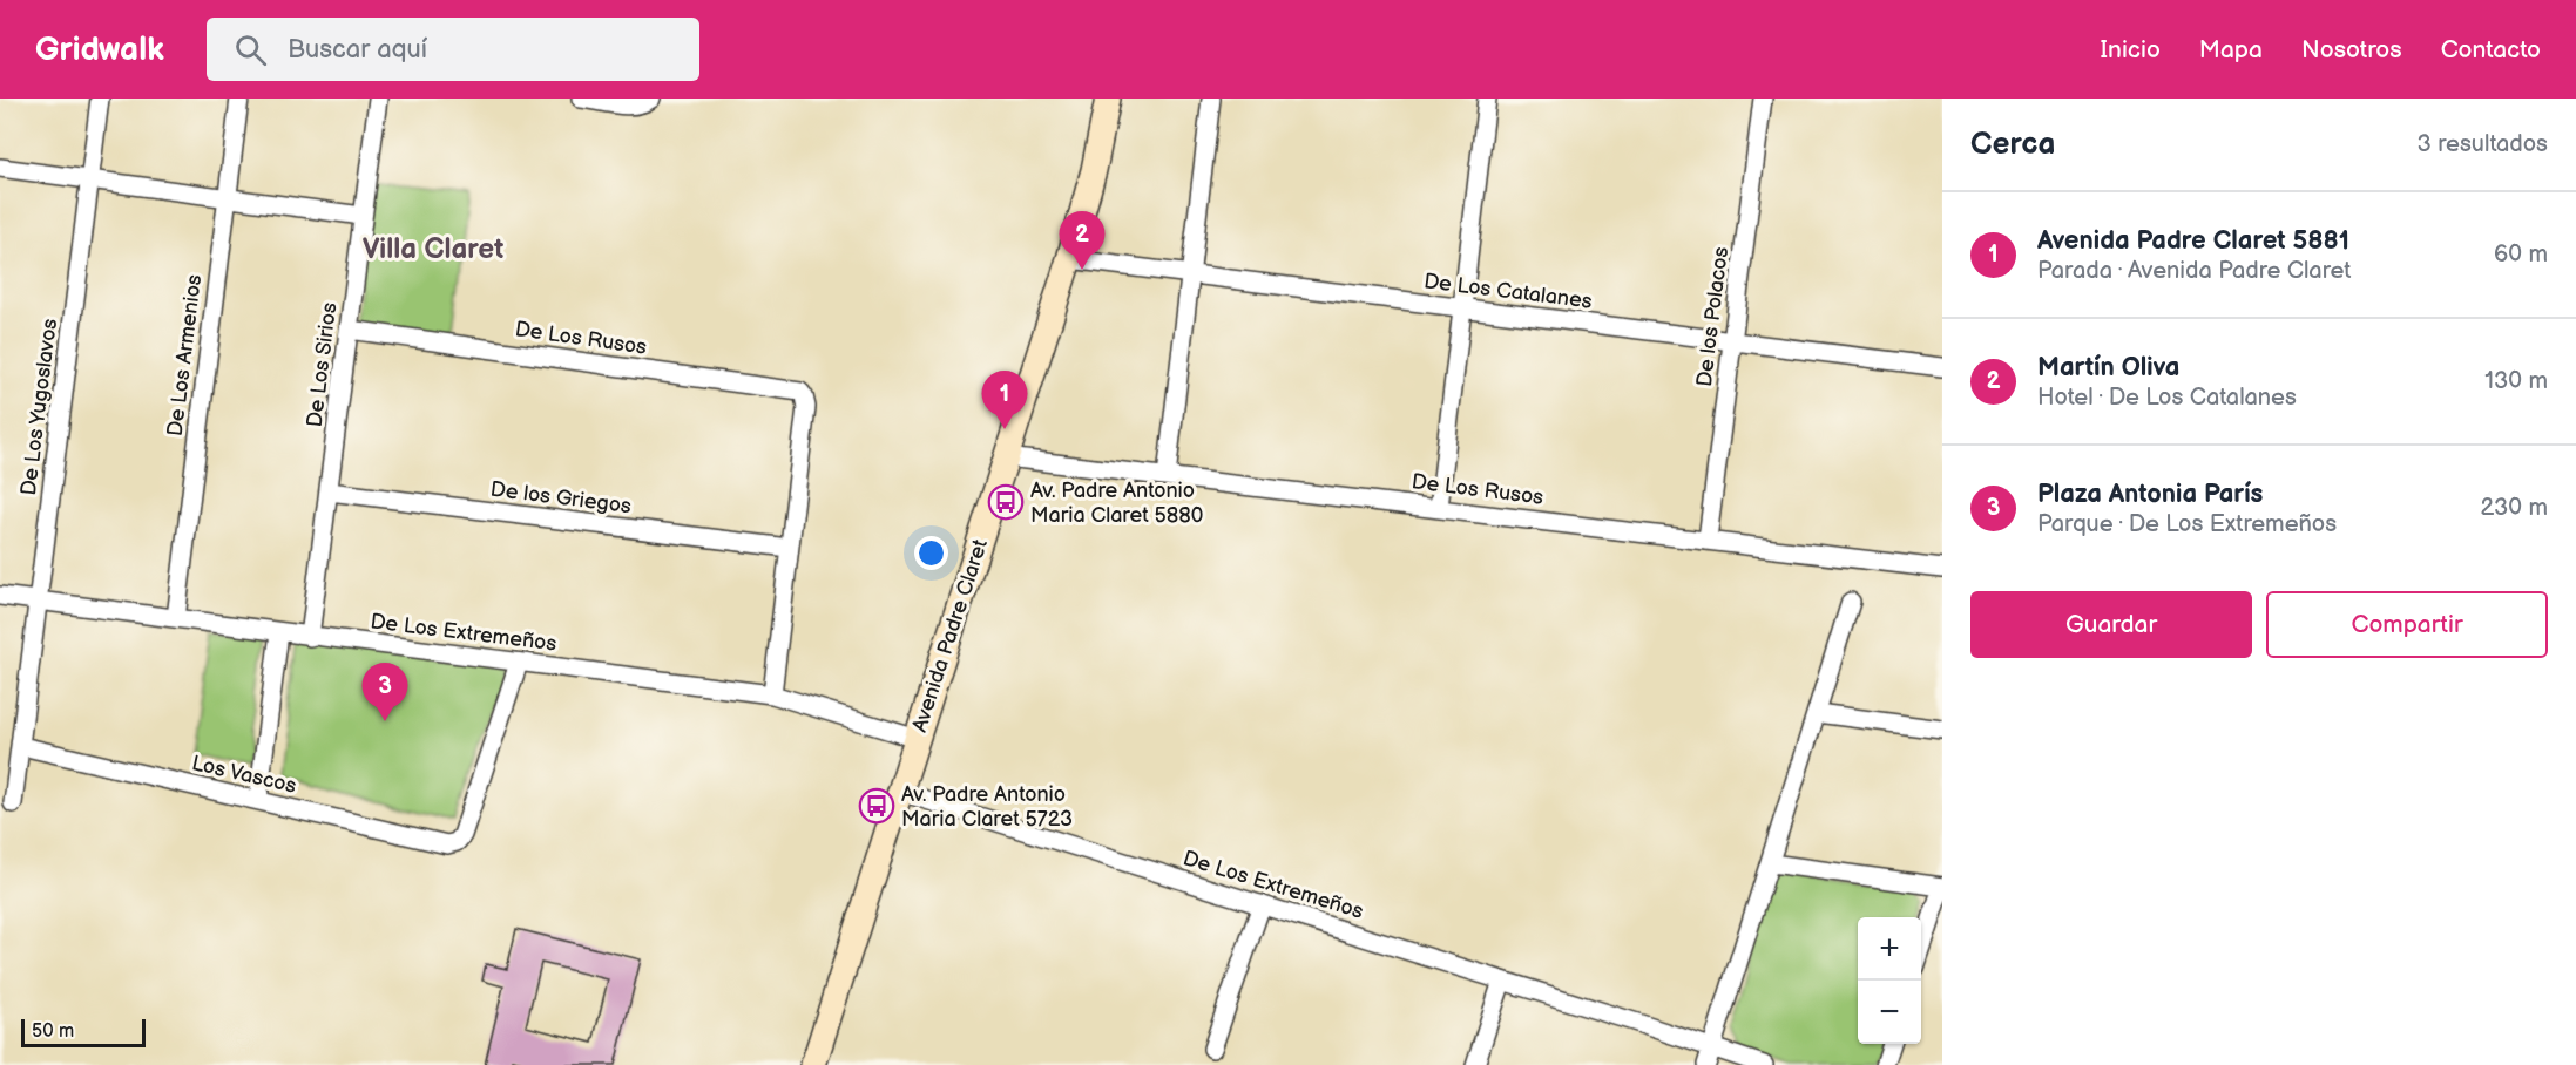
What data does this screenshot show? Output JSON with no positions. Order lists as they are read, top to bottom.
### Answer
{
  "streets": {
    "main road": ["Avenida Padre Claret"],
    "street": [
      "De Los Catalanes",
      "De los Polacos",
      "De Los Rusos",
      "De Los Armenios",
      "De Los Sirios",
      "De Los Yugoslavos",
      "De los Griegos",
      "De Los Extremeños",
      "Los Vascos"
    ]
  },
  "crossings": [
    ["De Los Catalanes", "De los Polacos"],
    ["De Los Catalanes", "Avenida Padre Claret"],
    ["De los Polacos", "De Los Rusos"],
    ["De Los Rusos", "De Los Sirios"],
    ["De Los Rusos", "De los Griegos"],
    ["De Los Rusos", "Avenida Padre Claret"],
    ["De Los Armenios", "De Los Extremeños"],
    ["De Los Sirios", "De los Griegos"],
    ["De Los Sirios", "De Los Extremeños"],
    ["De Los Yugoslavos", "De Los Extremeños"],
    ["De Los Yugoslavos", "Los Vascos"],
    ["De Los Extremeños", "Avenida Padre Claret"],
    ["De Los Extremeños", "Los Vascos"]
  ],
  "districts": ["Villa Claret"],
  "places": {
    "bus stop": ["Av. Padre Antonio Maria Claret 5880", "Av. Padre Antonio Maria Claret 5723"]
  },
  "scale_bar": "50 m",
  "page": {
    "header": "Gridwalk",
    "search": "Buscar aquí",
    "nav": [
      "Inicio",
      "Mapa",
      "Nosotros",
      "Contacto"
    ],
    "heading": ["Cerca", "3 resultados"],
    "list": [
      {
        "mark": "1",
        "name": "Avenida Padre Claret 5881",
        "note": "Parada · Avenida Padre Claret",
        "value": "60 m"
      },
      {
        "mark": "2",
        "name": "Martín Oliva",
        "note": "Hotel · De Los Catalanes",
        "value": "130 m"
      },
      {
        "mark": "3",
        "name": "Plaza Antonia París",
        "note": "Parque · De Los Extremeños",
        "value": "230 m"
      }
    ],
    "pins": ["2", "1", "3"],
    "buttons": ["Guardar", "Compartir"],
    "map_buttons": ["+", "−"],
    "scale": "50 m"
  }
}
